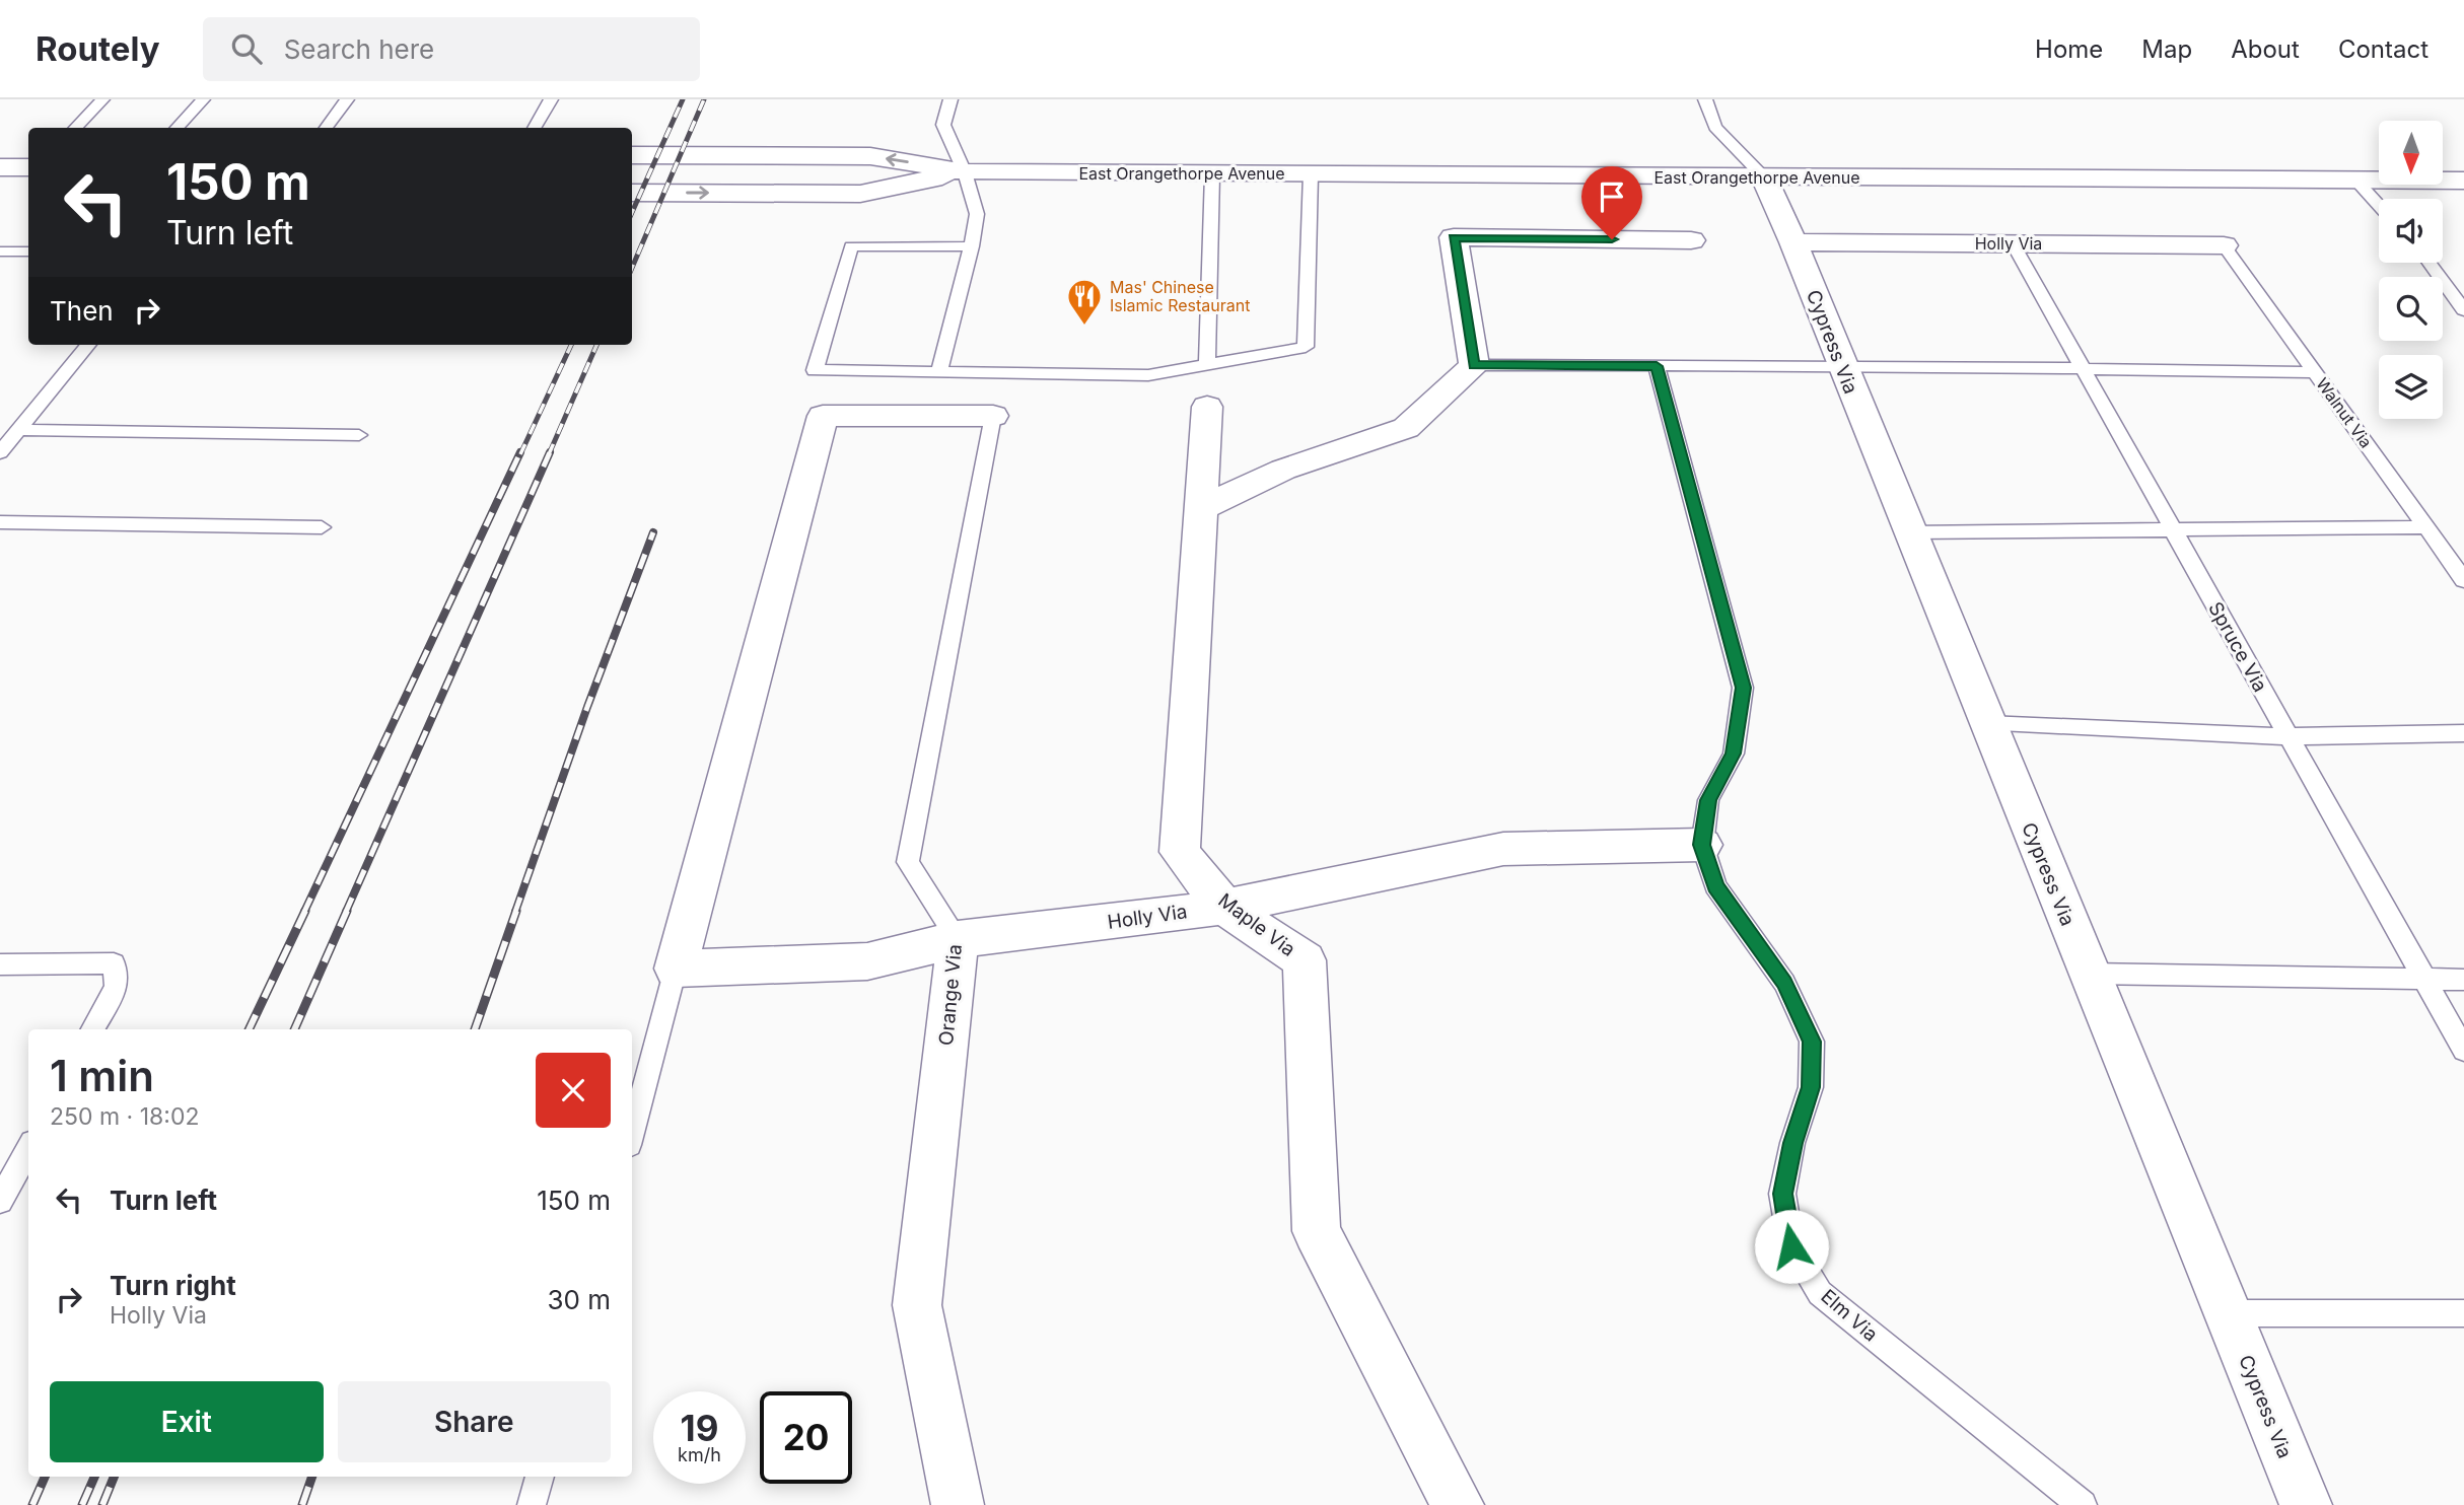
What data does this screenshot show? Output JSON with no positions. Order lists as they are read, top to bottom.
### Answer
{
  "streets": {
    "street": [
      "East Orangethorpe Avenue",
      "Holly Via",
      "Cypress Via",
      "Maple Via",
      "Orange Via"
    ],
    "lane": ["Walnut Via", "Spruce Via", "Elm Via"]
  },
  "crossings": [
    ["East Orangethorpe Avenue", "Cypress Via"],
    ["Holly Via", "Cypress Via"],
    ["Holly Via", "Walnut Via"],
    ["Holly Via", "Spruce Via"],
    ["Holly Via", "Maple Via"],
    ["Holly Via", "Orange Via"],
    ["Holly Via", "Elm Via"]
  ],
  "places": {
    "restaurant": ["Mas' Chinese Islamic Restaurant"]
  },
  "north": "bottom",
  "page": {
    "header": "Routely",
    "search": "Search here",
    "nav": [
      "Home",
      "Map",
      "About",
      "Contact"
    ],
    "turn": ["150 m", "Turn left"],
    "then": "Then",
    "heading": ["1 min", "250 m · 18:02"],
    "list": [
      {
        "name": "Turn left",
        "value": "150 m"
      },
      {
        "name": "Turn right",
        "note": "Holly Via",
        "value": "30 m"
      }
    ],
    "buttons": ["Exit", "Share"],
    "speed": "19 km/h",
    "limit": "20"
  }
}
